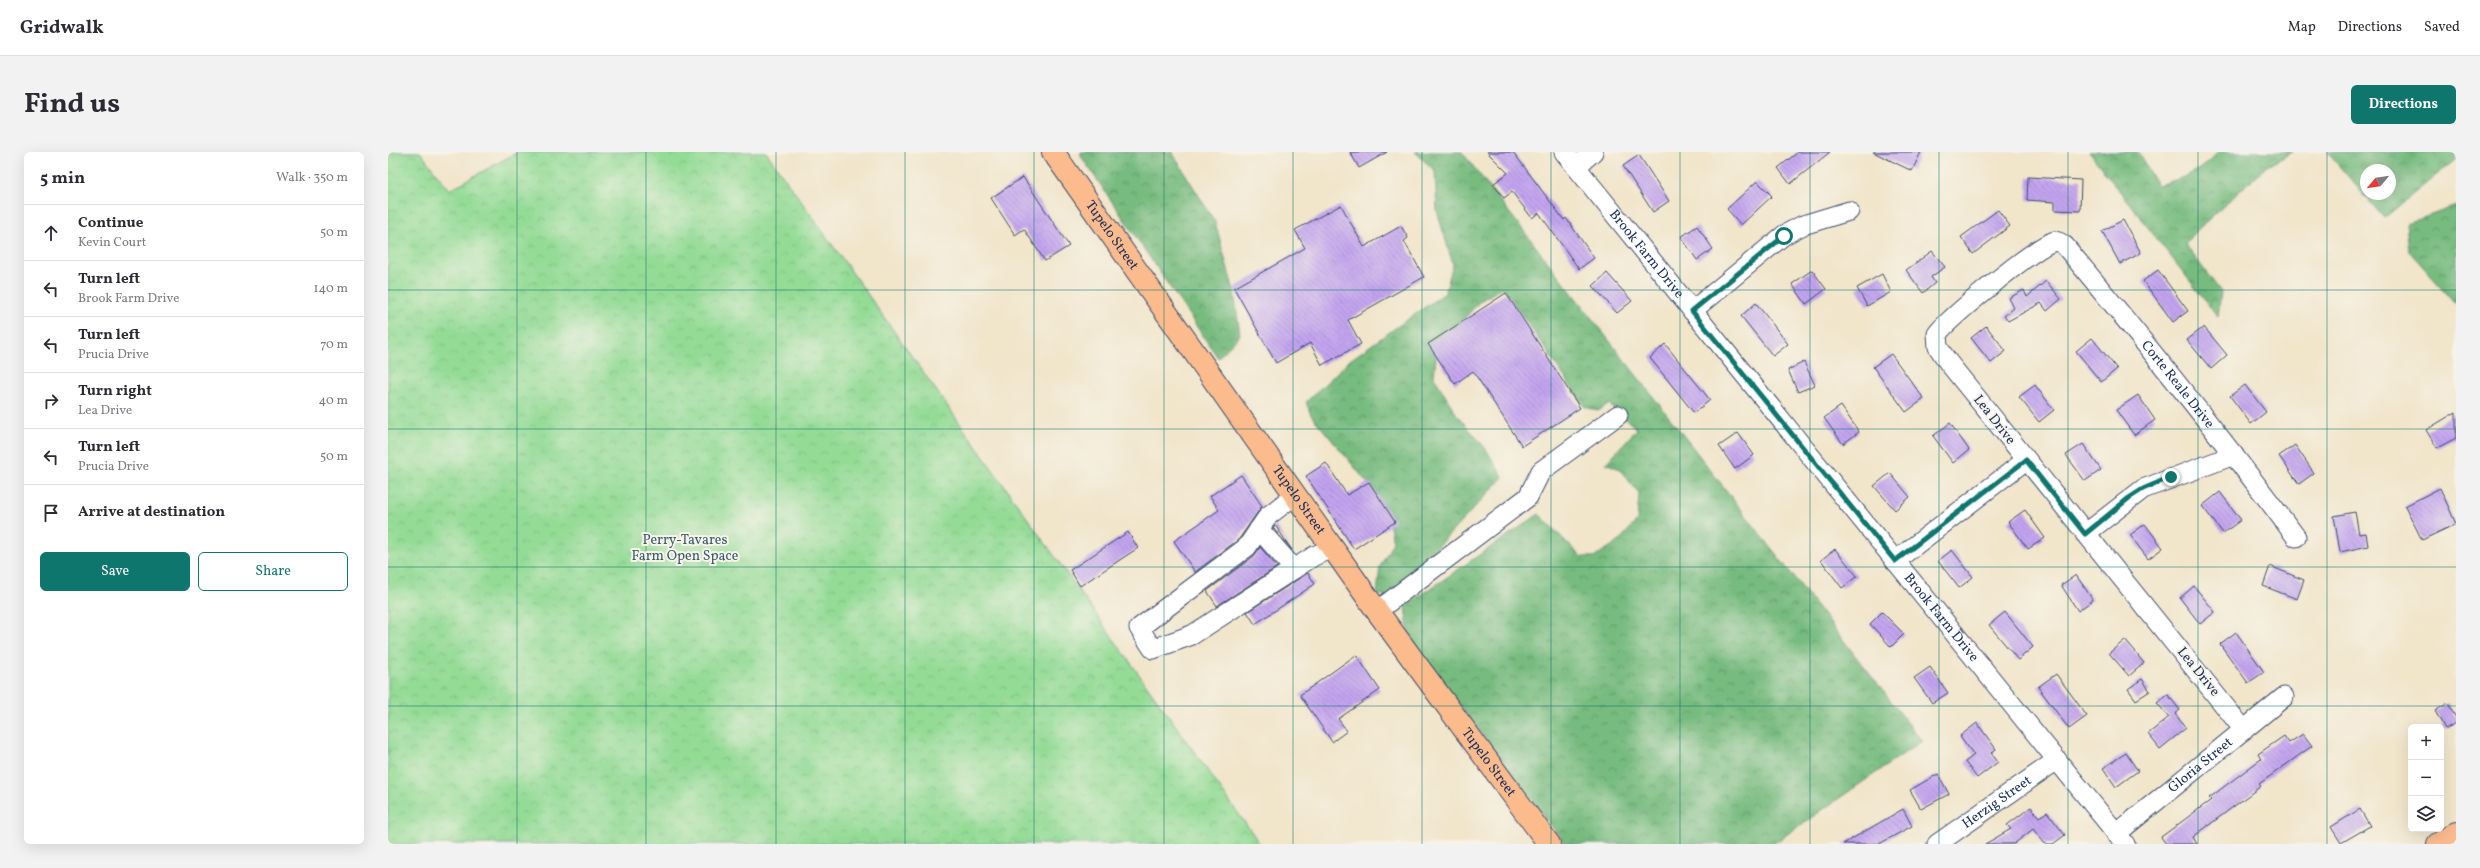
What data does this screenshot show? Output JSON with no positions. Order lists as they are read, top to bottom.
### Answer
{
  "streets": {
    "main road": ["Tupelo Street"],
    "street": [
      "Brook Farm Drive",
      "Corte Reale Drive",
      "Lea Drive",
      "Gloria Street",
      "Herzig Street"
    ]
  },
  "crossings": [
    ["Brook Farm Drive", "Gloria Street"],
    ["Brook Farm Drive", "Herzig Street"],
    ["Corte Reale Drive", "Lea Drive"],
    ["Lea Drive", "Gloria Street"]
  ],
  "parks": ["Perry-Tavares Farm Open Space"],
  "north": "bottom left",
  "page": {
    "header": "Gridwalk",
    "nav": ["Map", "Directions", "Saved"],
    "title": "Find us",
    "buttons": [
      "Directions",
      ["Save", "Share"]
    ],
    "heading": ["5 min", "Walk · 350 m"],
    "list": [
      ["Continue", "Kevin Court", "50 m"],
      ["Turn left", "Brook Farm Drive", "140 m"],
      ["Turn left", "Prucia Drive", "70 m"],
      ["Turn right", "Lea Drive", "40 m"],
      ["Turn left", "Prucia Drive", "50 m"],
      "Arrive at destination"
    ],
    "map_buttons": ["+", "−"]
  }
}
